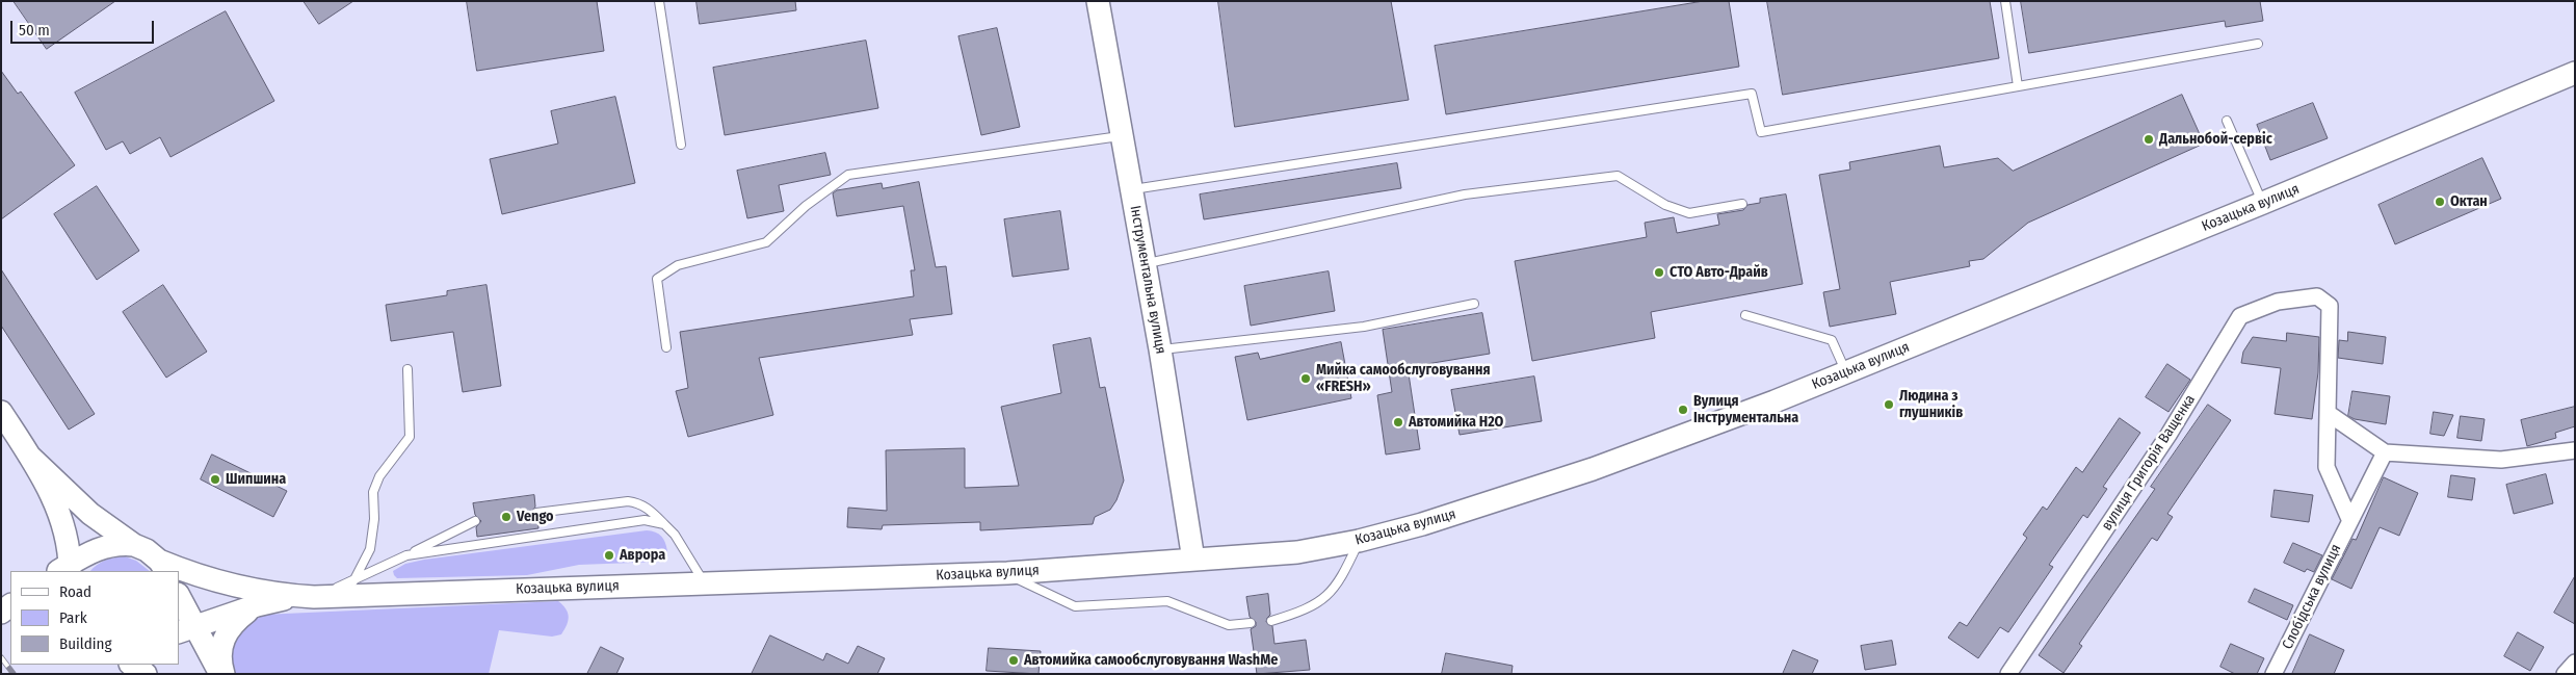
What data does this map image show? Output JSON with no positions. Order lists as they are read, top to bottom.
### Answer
{
  "streets": {
    "main road": ["Козацька вулиця", "Інструментальна вулиця"],
    "street": ["вулиця Григорія Ващенка", "Слобідська вулиця"]
  },
  "crossings": [
    ["Козацька вулиця", "Інструментальна вулиця"]
  ],
  "places": [
    "Дальнобой-сервіс",
    "Октан",
    "СТО Авто-Драйв",
    "Мийка самообслуговування «FRESH»",
    "Людина з глушників",
    "Вулиця Інструментальна",
    "Автомийка H2O",
    "Шипшина",
    "Vengo",
    "Аврора",
    "Автомийка самообслуговування WashMe"
  ],
  "legend": ["Road", "Park", "Building"],
  "scale_bar": "50 m"
}
